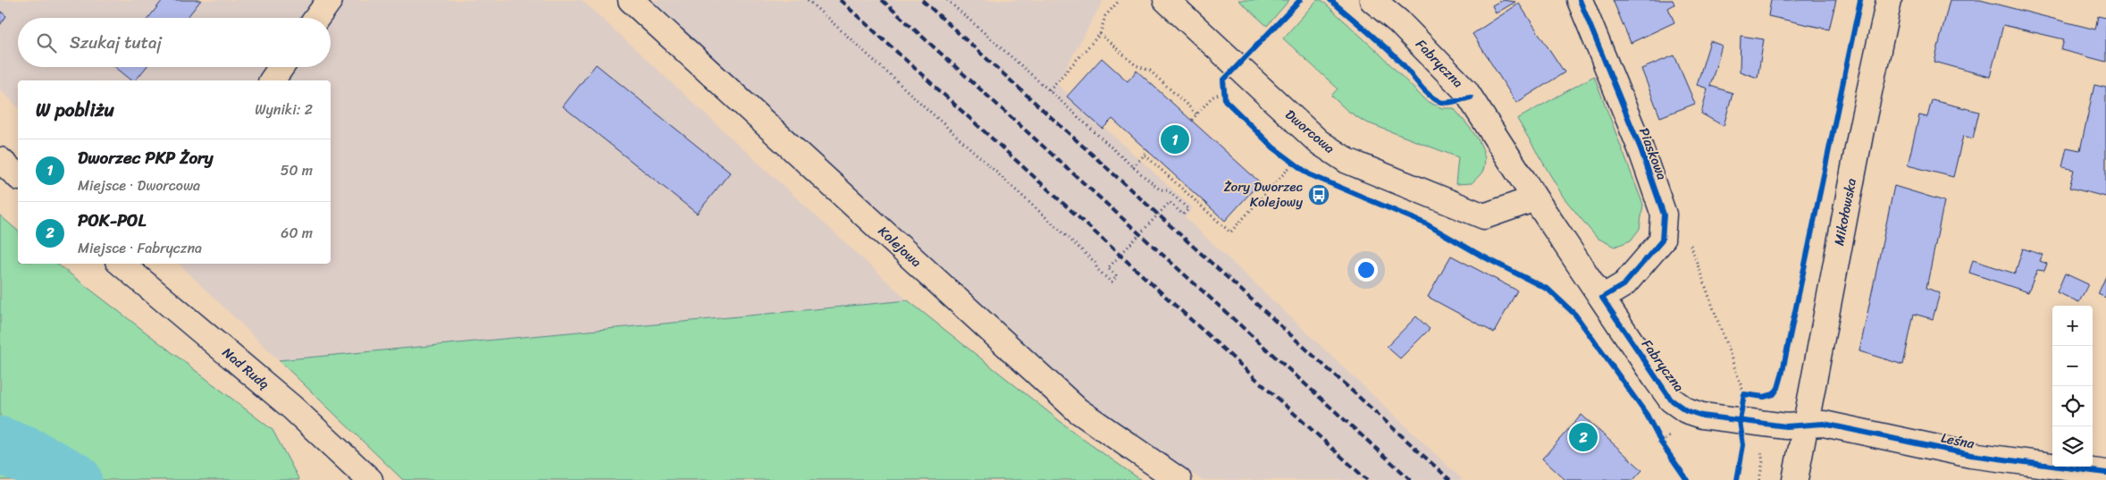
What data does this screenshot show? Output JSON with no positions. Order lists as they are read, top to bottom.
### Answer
{
  "streets": {
    "street": [
      "Fabryczna",
      "Dworcowa",
      "Piaskowa",
      "Mikołowska",
      "Kolejowa",
      "Nad Rudą",
      "Leśna"
    ]
  },
  "crossings": [
    ["Fabryczna", "Dworcowa"],
    ["Fabryczna", "Piaskowa"],
    ["Fabryczna", "Mikołowska"],
    ["Fabryczna", "Leśna"],
    ["Mikołowska", "Leśna"]
  ],
  "places": {
    "bus stop": ["Żory Dworzec Kolejowy"]
  },
  "page": {
    "search": "Szukaj tutaj",
    "heading": ["W pobliżu", "Wyniki: 2"],
    "pins": ["1", "2"],
    "list": [
      {
        "mark": "1",
        "name": "Dworzec PKP Żory",
        "note": "Miejsce · Dworcowa",
        "value": "50 m"
      },
      {
        "mark": "2",
        "name": "POK-POL",
        "note": "Miejsce · Fabryczna",
        "value": "60 m"
      }
    ],
    "map_buttons": ["+", "−"]
  }
}
